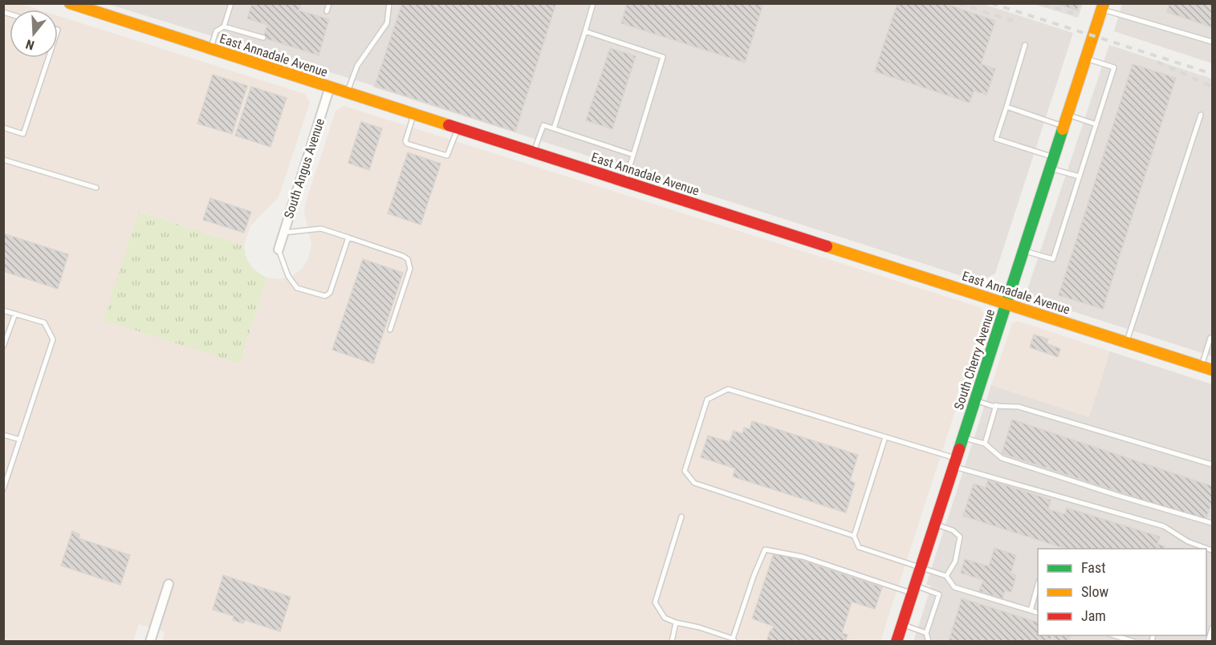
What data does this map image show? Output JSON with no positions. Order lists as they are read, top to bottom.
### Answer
{
  "streets": {
    "street": ["East Annadale Avenue", "South Angus Avenue", "South Cherry Avenue"]
  },
  "crossings": [
    ["East Annadale Avenue", "South Angus Avenue"],
    ["East Annadale Avenue", "South Cherry Avenue"]
  ],
  "legend": ["Fast", "Slow", "Jam"],
  "north": "bottom"
}
